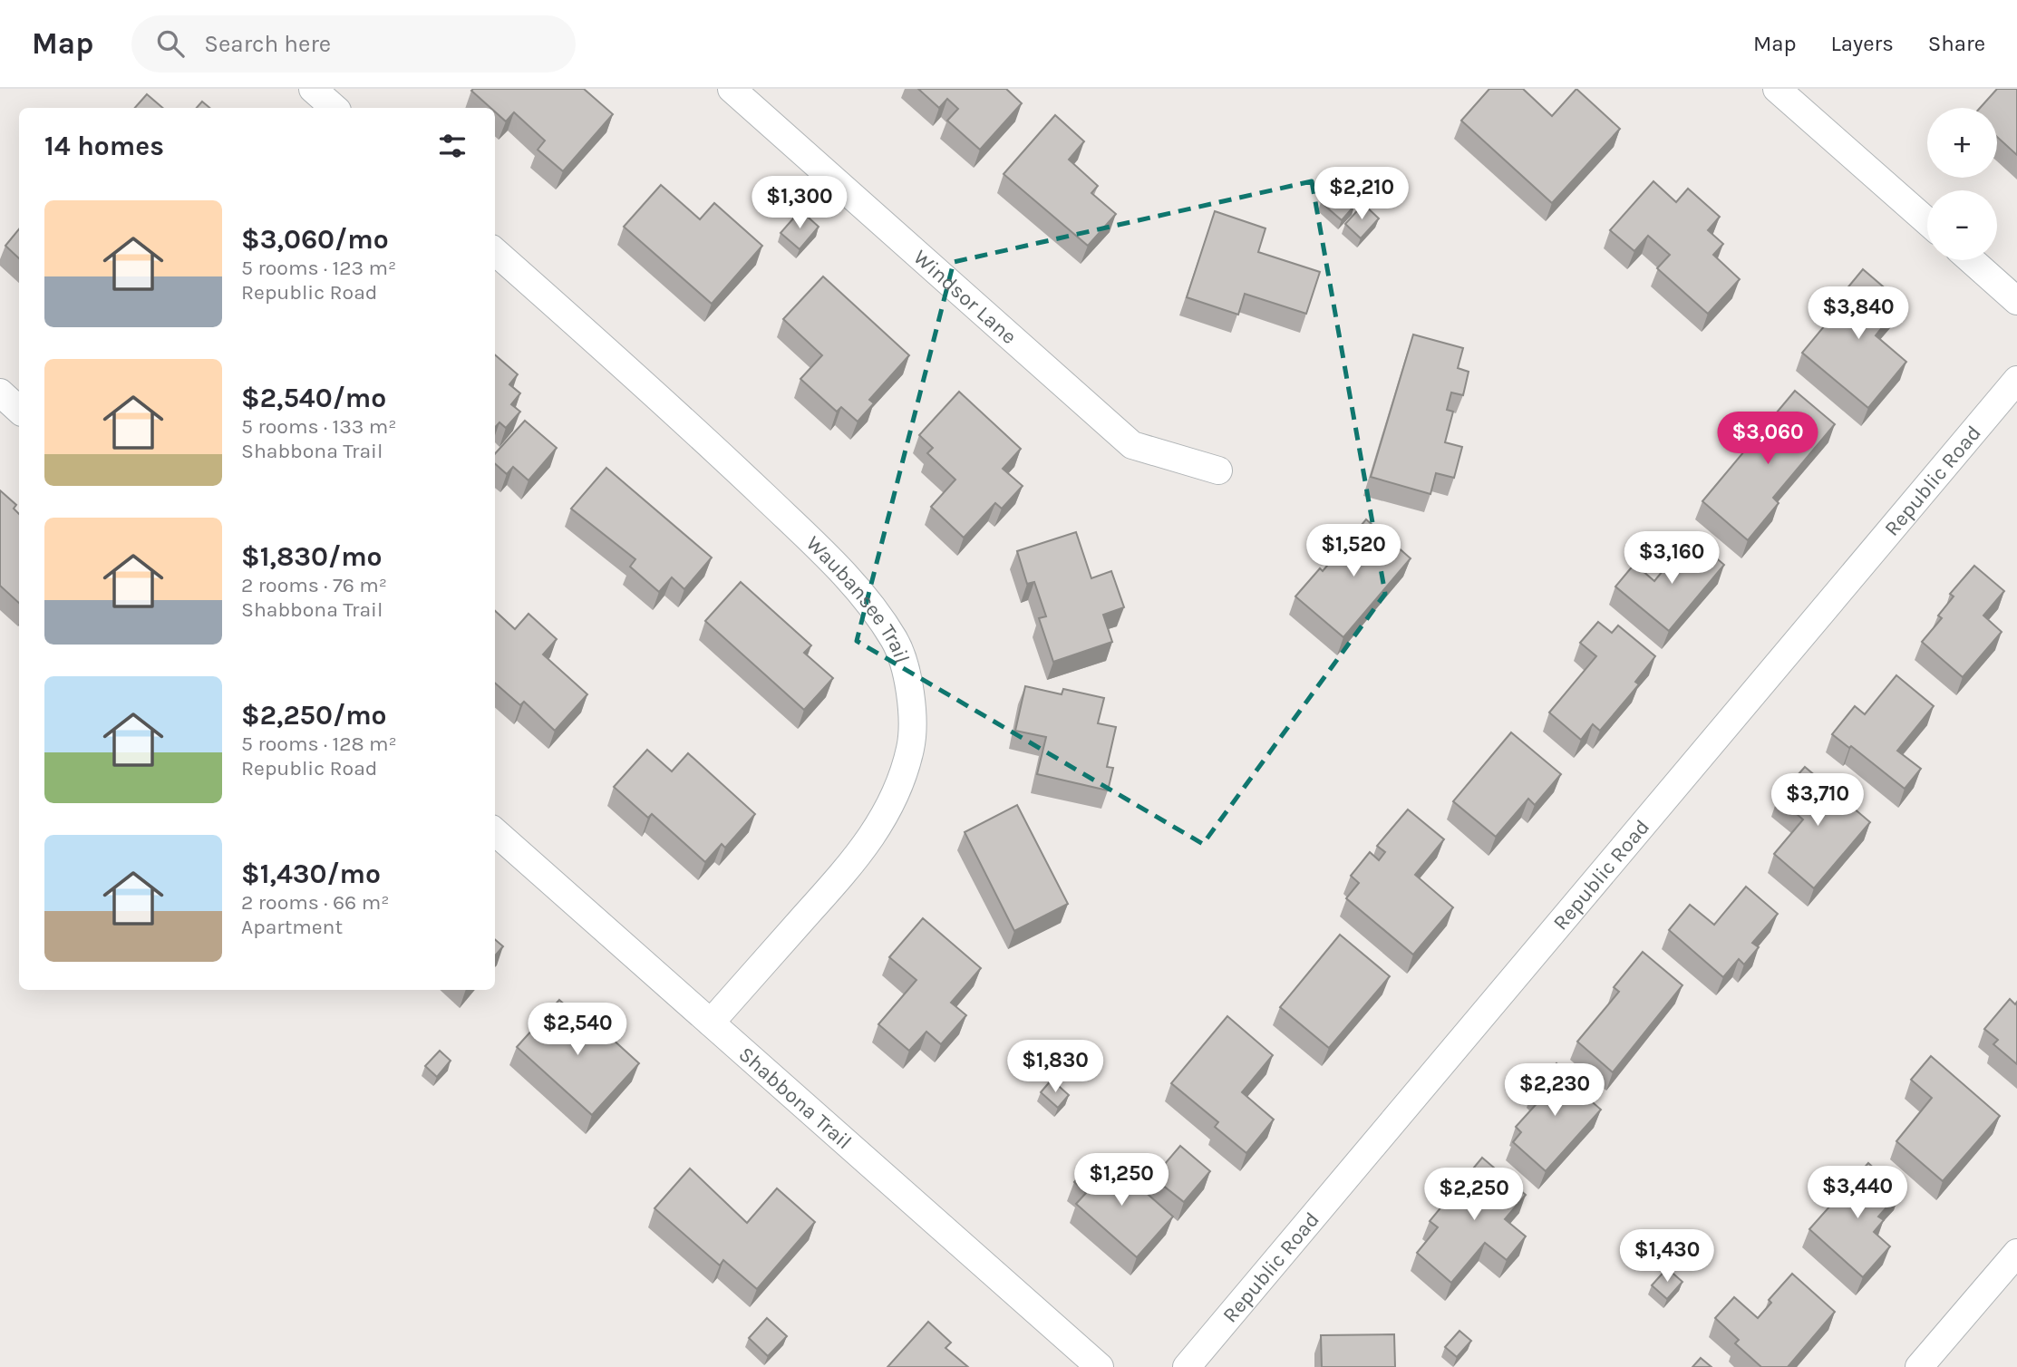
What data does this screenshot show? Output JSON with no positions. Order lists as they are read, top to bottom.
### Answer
{
  "streets": {
    "street": [
      "Windsor Lane",
      "Republic Road",
      "Waubansee Trail",
      "Shabbona Trail"
    ]
  },
  "crossings": [
    ["Waubansee Trail", "Shabbona Trail"]
  ],
  "page": {
    "header": "Map",
    "search": "Search here",
    "nav": ["Map", "Layers", "Share"],
    "map_buttons": ["+", "−"],
    "heading": "14 homes",
    "price": [
      "$2,210",
      "$1,300",
      "$3,840",
      "$3,060",
      "$1,520",
      "$3,160",
      "$3,710",
      "$2,540",
      "$1,830",
      "$2,230",
      "$1,250",
      "$3,440",
      "$2,250",
      "$1,430"
    ],
    "list": [
      {
        "name": "$3,060/mo",
        "note": "5 rooms · 123 m² · Republic Road"
      },
      {
        "name": "$2,540/mo",
        "note": "5 rooms · 133 m² · Shabbona Trail"
      },
      {
        "name": "$1,830/mo",
        "note": "2 rooms · 76 m² · Shabbona Trail"
      },
      {
        "name": "$2,250/mo",
        "note": "5 rooms · 128 m² · Republic Road"
      },
      {
        "name": "$1,430/mo",
        "note": "2 rooms · 66 m² · Apartment"
      }
    ]
  }
}
